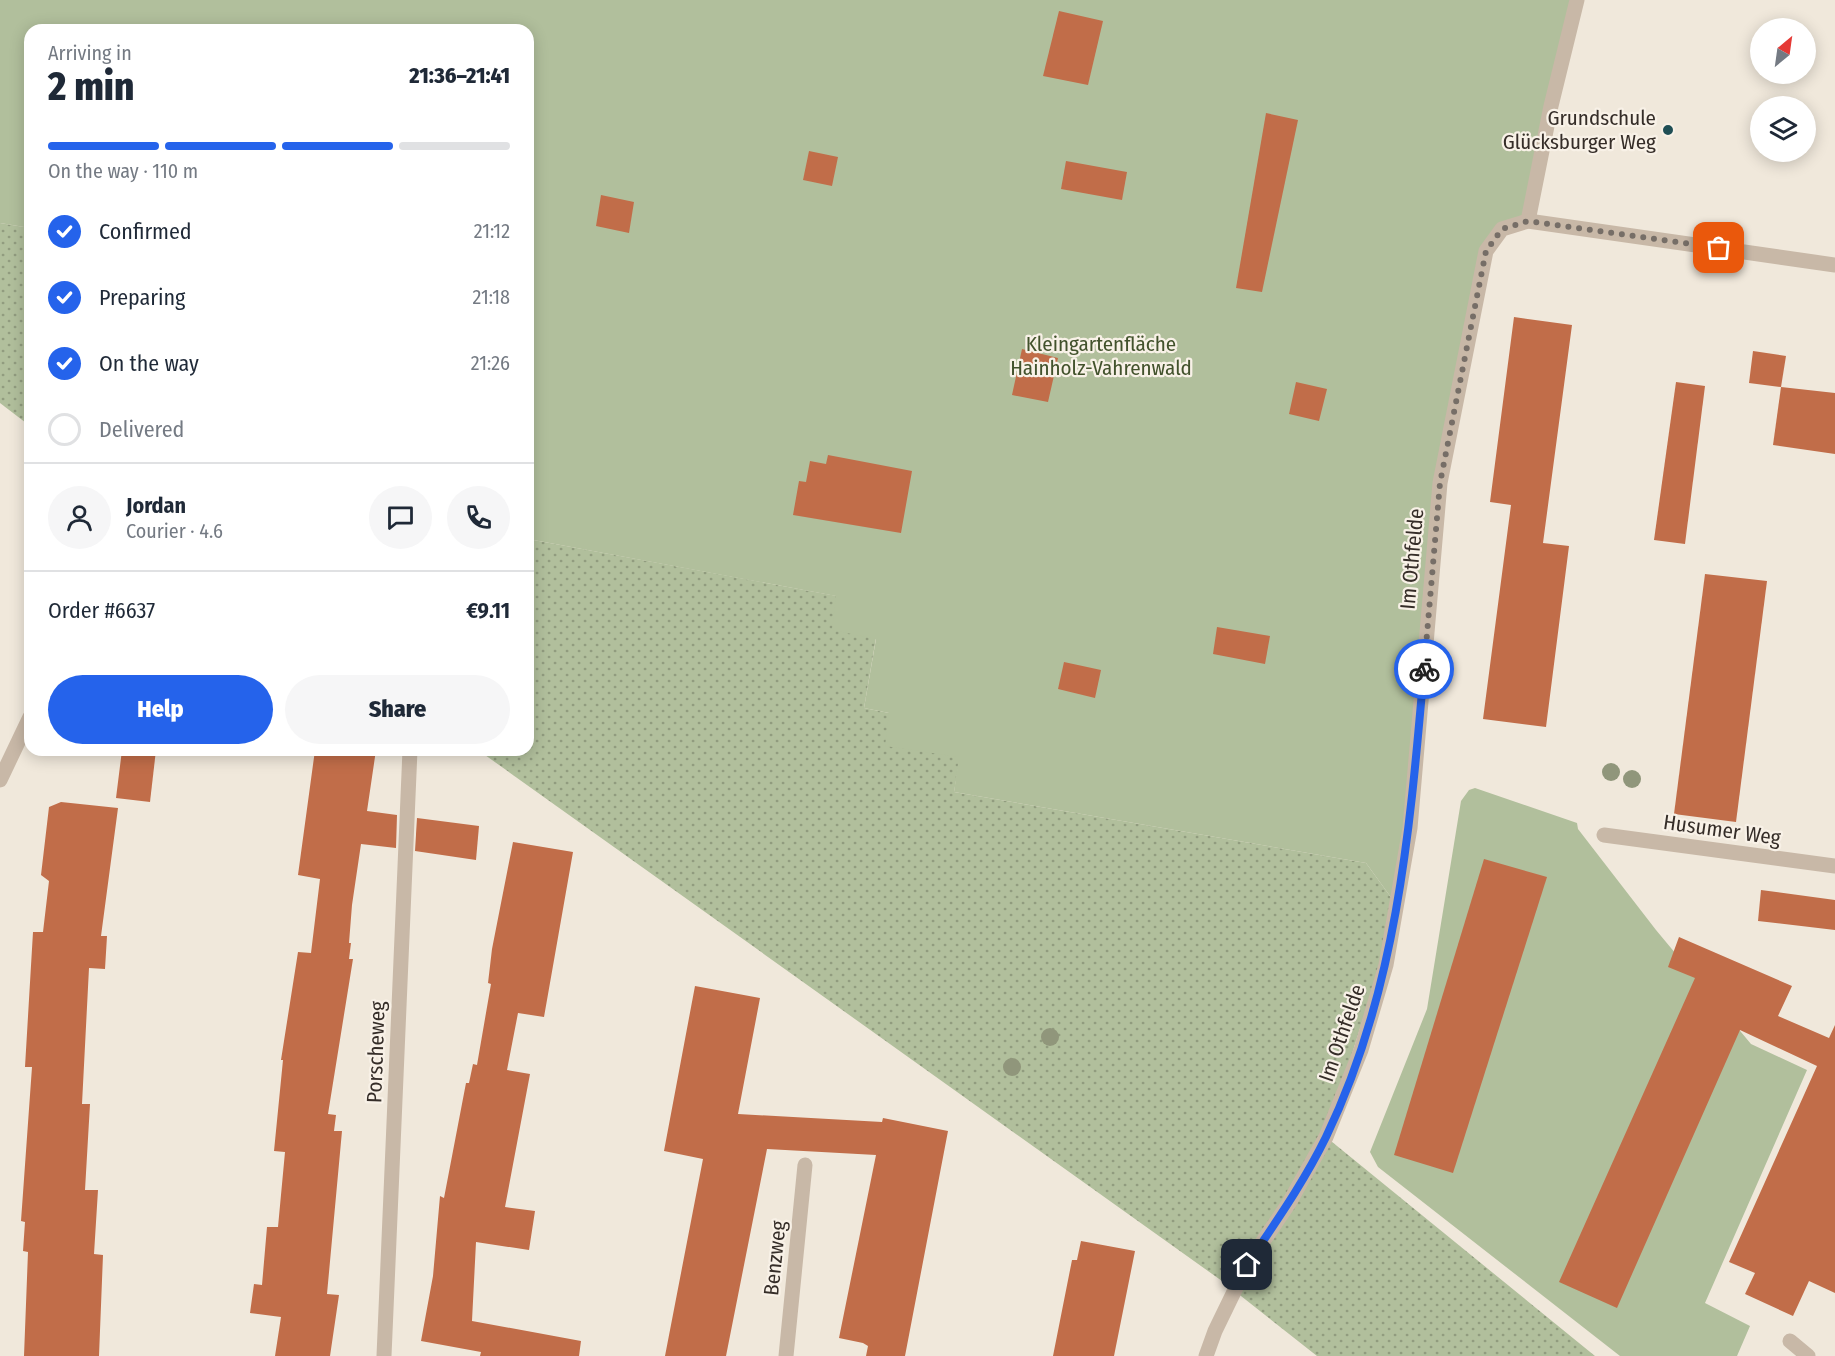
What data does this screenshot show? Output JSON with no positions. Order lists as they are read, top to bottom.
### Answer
{
  "streets": {
    "street": [
      "Im Othfelde",
      "Husumer Weg",
      "Porscheweg",
      "Benzweg"
    ]
  },
  "parks": ["Kleingartenfläche Hainholz-Vahrenwald"],
  "places": ["Grundschule Glücksburger Weg"],
  "north": "top right",
  "page": {
    "heading": ["2 min", "Arriving in", "21:36–21:41"],
    "panel": [
      "Jordan",
      "Courier · 4.6",
      "Order #6637",
      "€9.11"
    ],
    "bar": "On the way · 110 m",
    "list": [
      ["Confirmed", "21:12"],
      ["Preparing", "21:18"],
      ["On the way", "21:26"],
      "Delivered"
    ],
    "buttons": ["Help", "Share"]
  }
}
